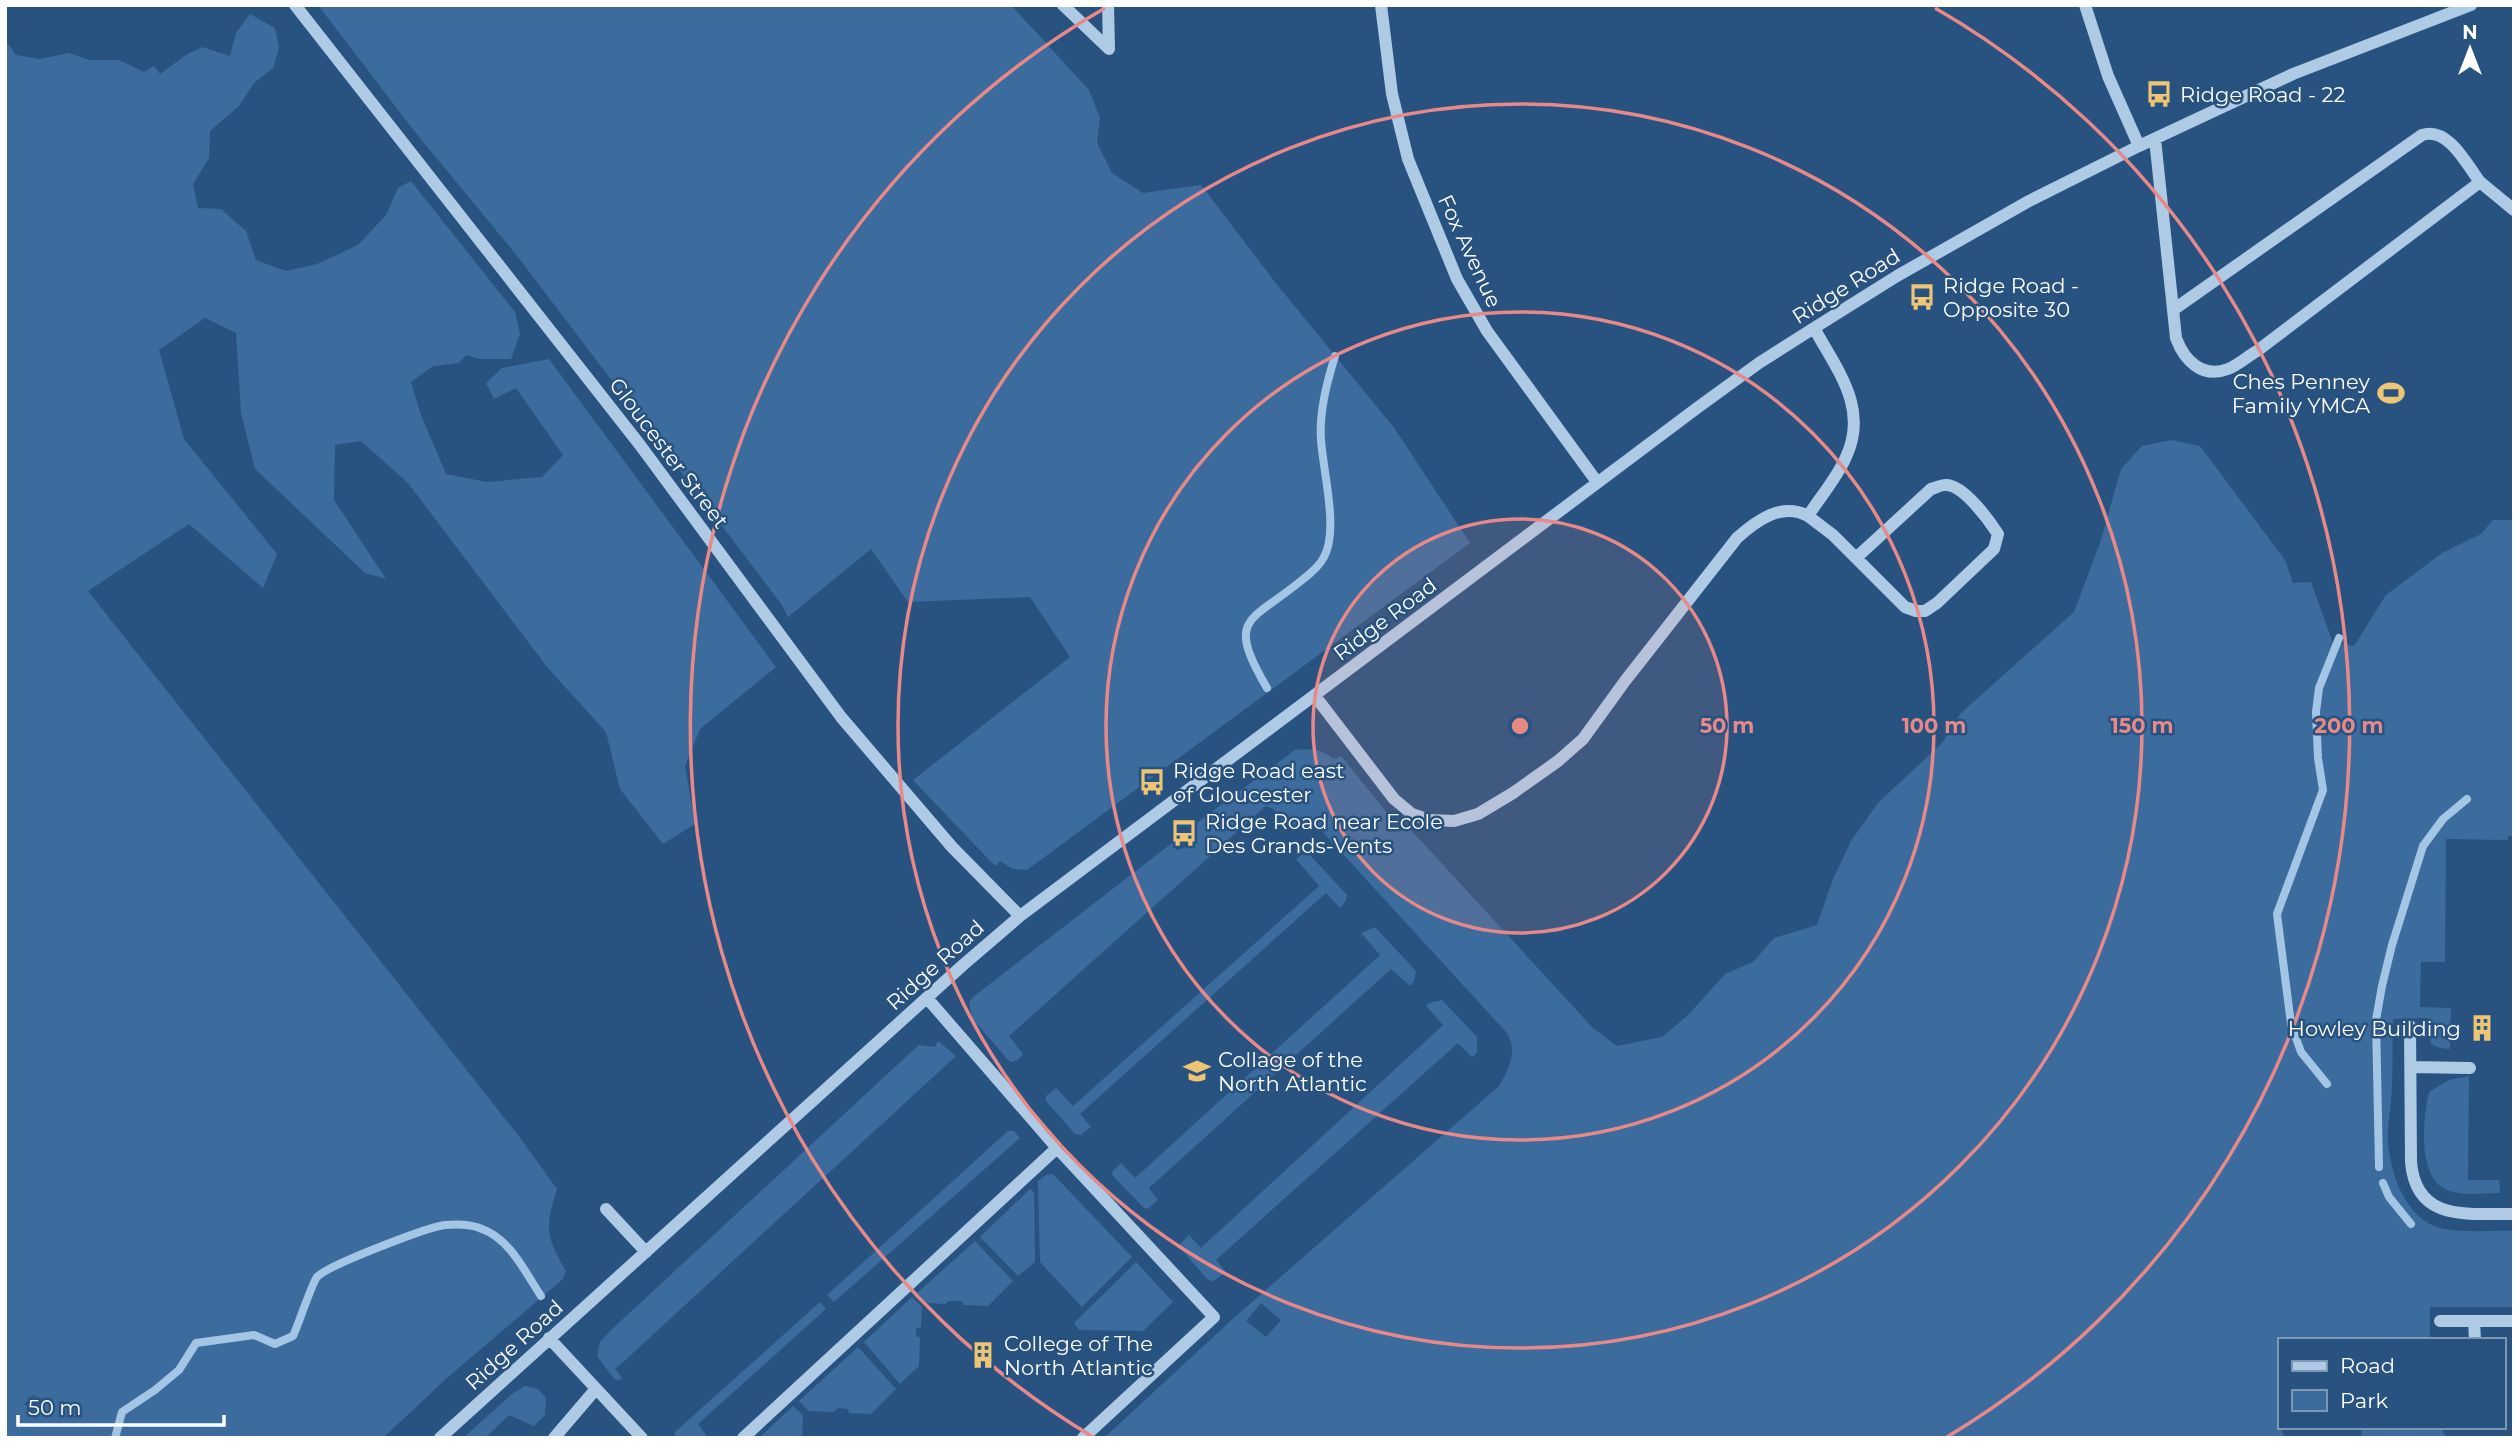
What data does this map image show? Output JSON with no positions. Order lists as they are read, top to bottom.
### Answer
{
  "streets": {
    "street": ["Fox Avenue", "Ridge Road", "Gloucester Street"]
  },
  "crossings": [
    ["Fox Avenue", "Ridge Road"],
    ["Ridge Road", "Gloucester Street"]
  ],
  "places": {
    "bus stop": [
      "Ridge Road - 22",
      "Ridge Road - Opposite 30",
      "Ridge Road east of Gloucester",
      "Ridge Road near Ecole Des Grands-Vents"
    ],
    "sports": ["Ches Penney Family YMCA"],
    "building": ["Howley Building", "College of The North Atlantic"],
    "school or university": ["Collage of the North Atlantic"]
  },
  "legend": ["Road", "Park"],
  "scale_bar": "50 m",
  "north": "top",
  "rings": [
    "50 m",
    "100 m",
    "150 m",
    "200 m"
  ]
}
